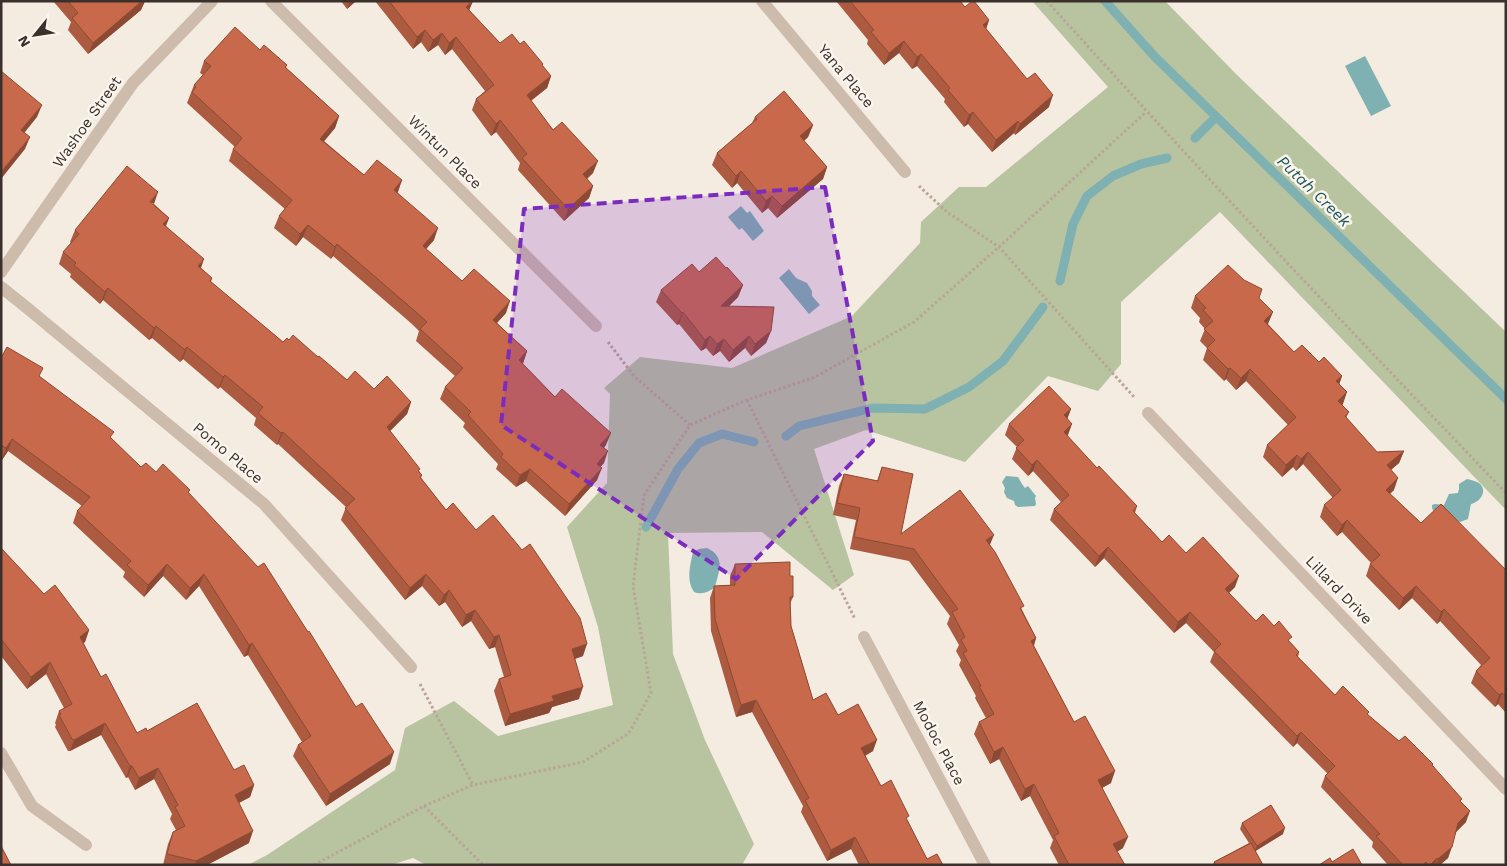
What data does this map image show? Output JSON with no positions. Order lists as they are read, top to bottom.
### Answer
{
  "streets": {
    "street": [
      "Yana Place",
      "Washoe Street",
      "Wintun Place",
      "Pomo Place",
      "Lillard Drive",
      "Modoc Place"
    ]
  },
  "water": ["Putah Creek"],
  "north": "bottom left"
}
